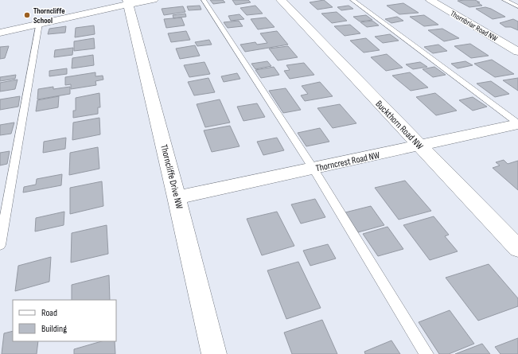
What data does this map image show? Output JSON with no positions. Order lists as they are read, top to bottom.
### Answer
{
  "streets": {
    "street": [
      "Thornbriar Road NW",
      "Buckthorn Road NW",
      "Thorncrest Road NW",
      "Thorncliffe Drive NW"
    ]
  },
  "crossings": [
    ["Buckthorn Road NW", "Thorncrest Road NW"],
    ["Thorncrest Road NW", "Thorncliffe Drive NW"]
  ],
  "places": ["Thorncliffe School"],
  "legend": ["Road", "Building"]
}
